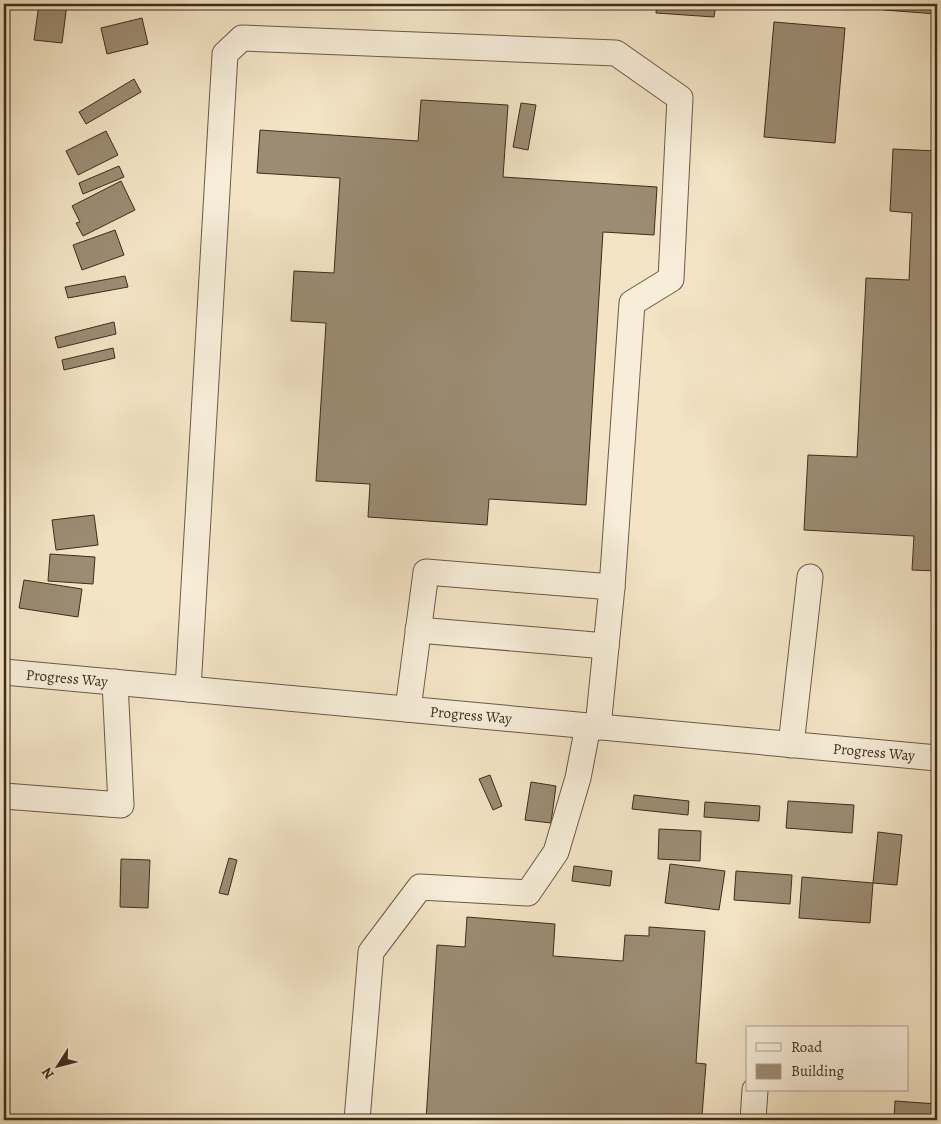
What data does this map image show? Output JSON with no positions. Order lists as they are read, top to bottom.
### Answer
{
  "streets": {
    "street": ["Progress Way"]
  },
  "legend": ["Road", "Building"],
  "north": "bottom left"
}
